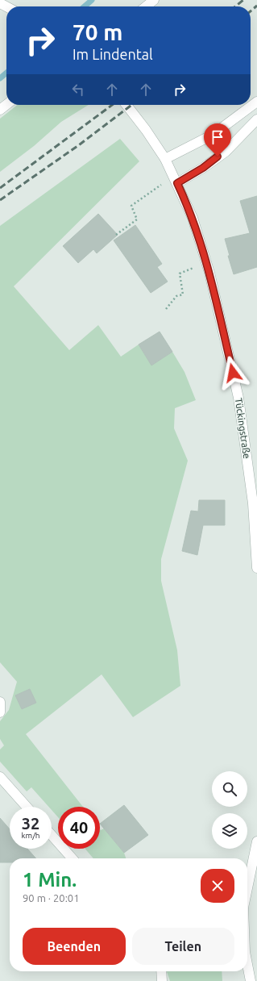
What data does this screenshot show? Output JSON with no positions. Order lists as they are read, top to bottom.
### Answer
{
  "streets": {
    "street": ["Tückingstraße"]
  },
  "page": {
    "turn": ["70 m", "Im Lindental"],
    "speed": "32 km/h",
    "limit": "40",
    "heading": ["1 Min.", "90 m · 20:01"],
    "buttons": ["Beenden", "Teilen"]
  }
}
